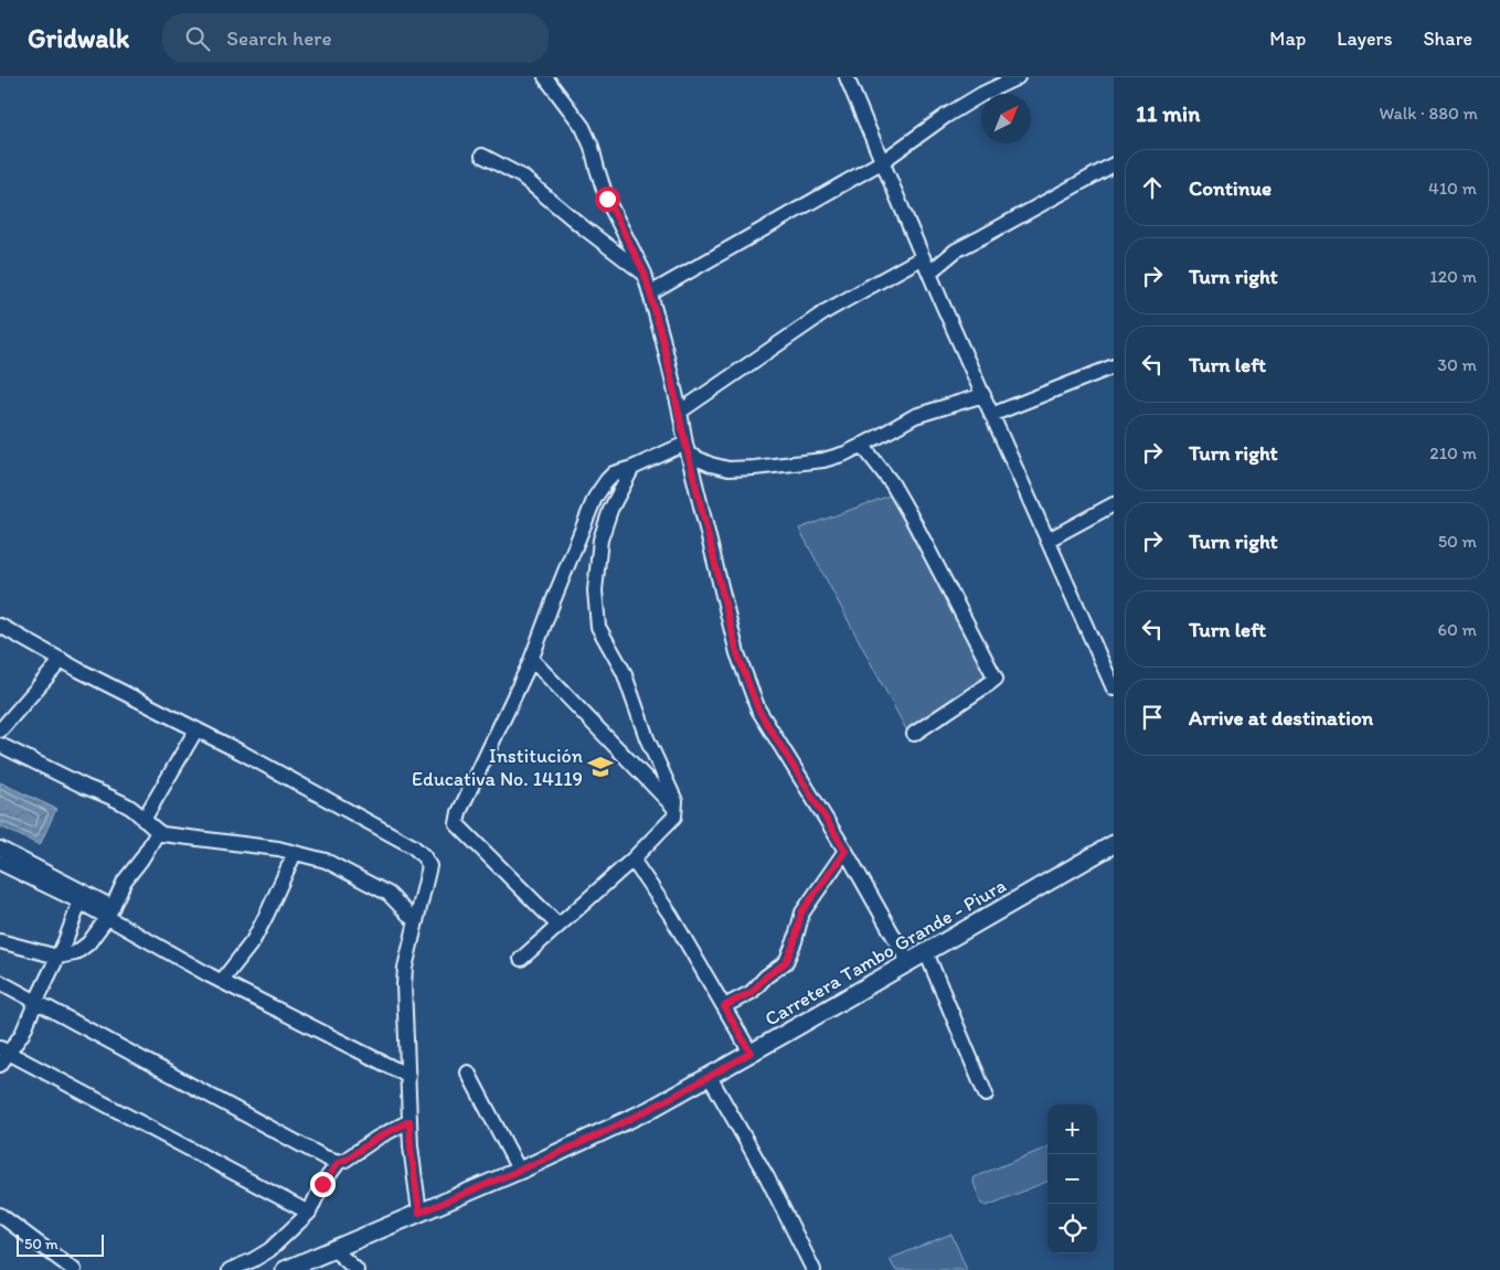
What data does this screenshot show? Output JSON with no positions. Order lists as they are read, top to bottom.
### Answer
{
  "streets": {
    "main road": ["Carretera Tambo Grande - Piura"]
  },
  "places": {
    "school or university": ["Institución Educativa No. 14119"]
  },
  "scale_bar": "50 m",
  "north": "top right",
  "page": {
    "header": "Gridwalk",
    "search": "Search here",
    "nav": ["Map", "Layers", "Share"],
    "heading": ["11 min", "Walk · 880 m"],
    "list": [
      ["Continue", "410 m"],
      ["Turn right", "120 m"],
      ["Turn left", "30 m"],
      ["Turn right", "210 m"],
      ["Turn right", "50 m"],
      ["Turn left", "60 m"],
      "Arrive at destination"
    ],
    "map_buttons": ["+", "−"],
    "scale": "50 m"
  }
}
